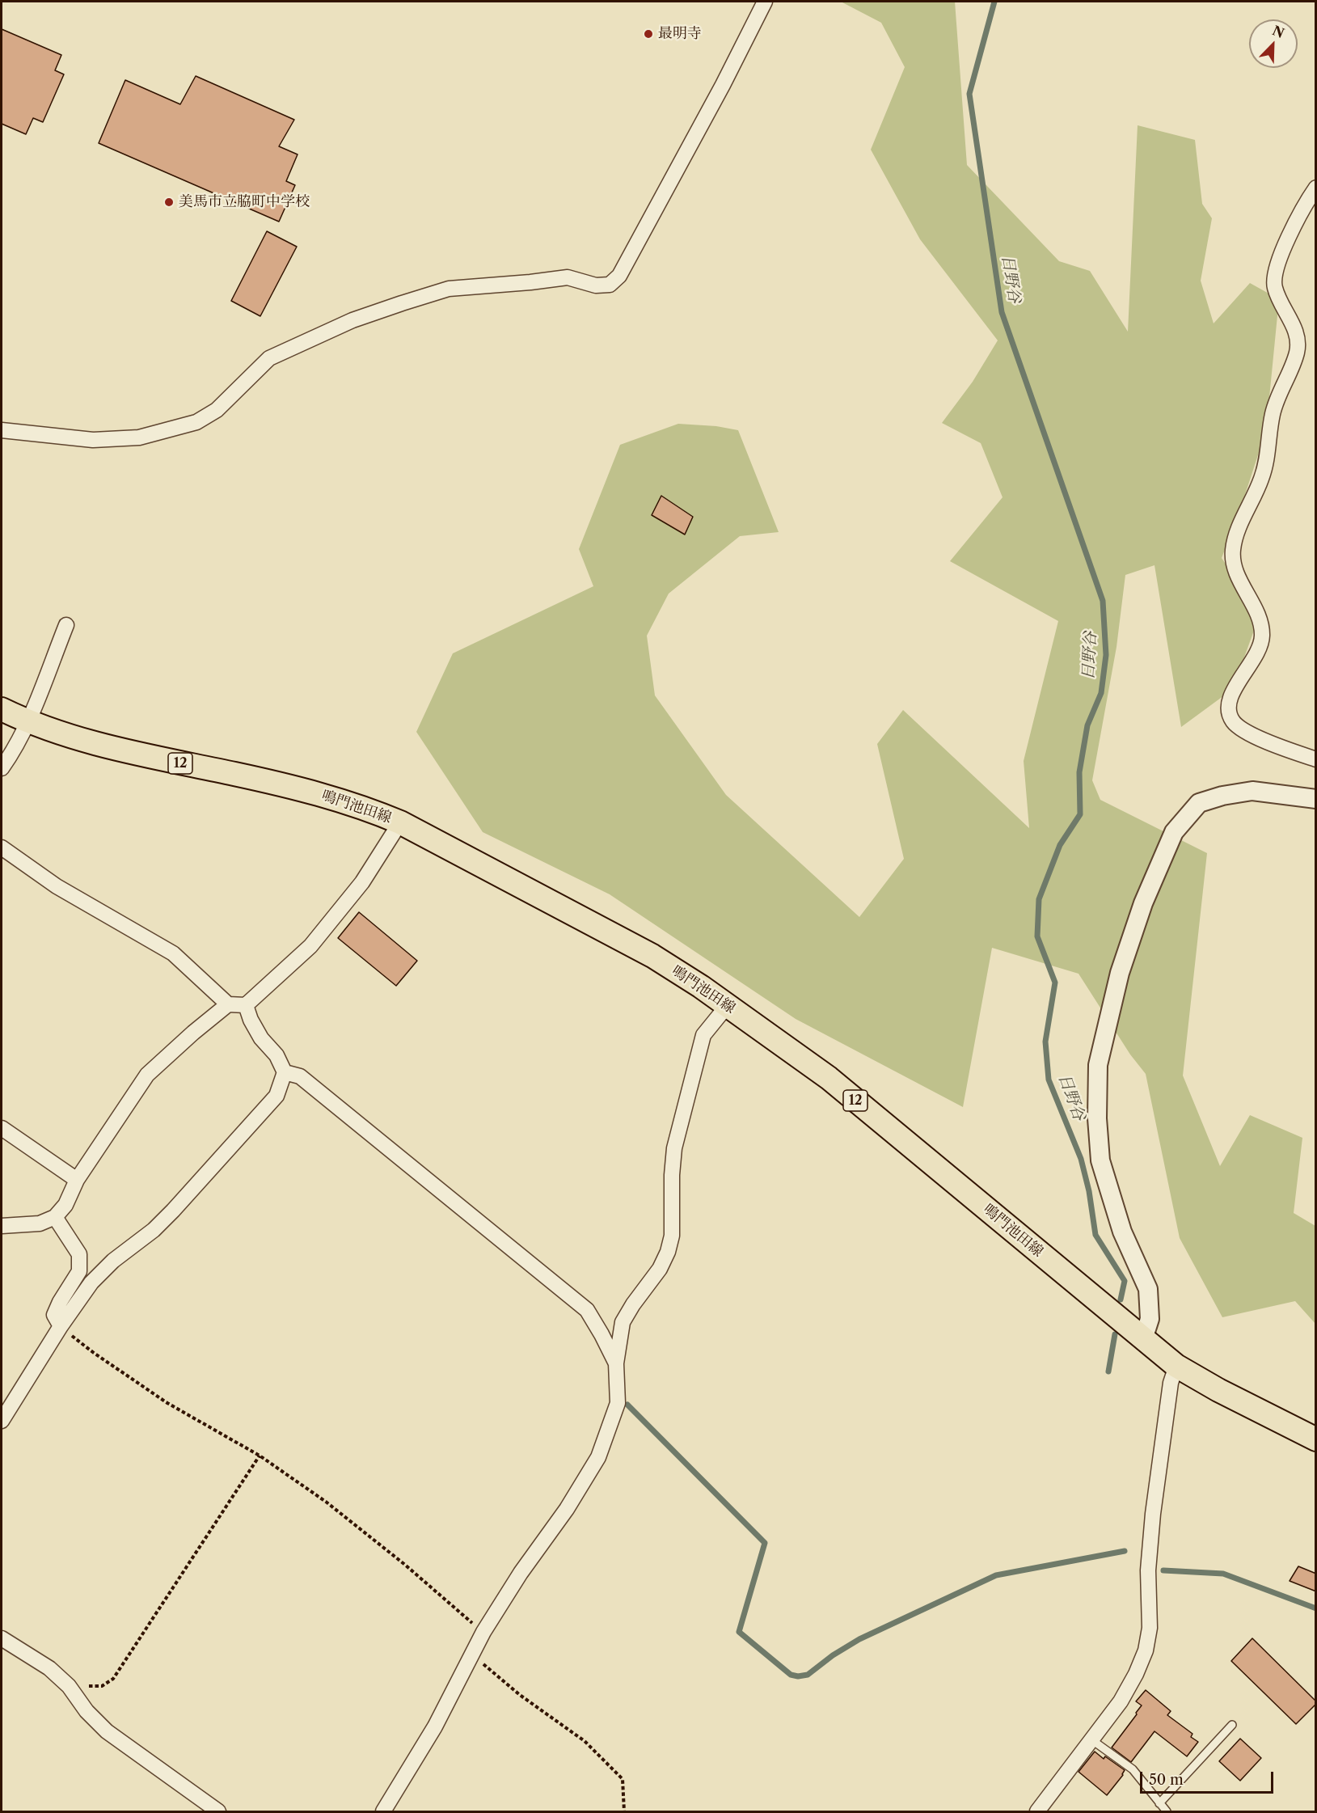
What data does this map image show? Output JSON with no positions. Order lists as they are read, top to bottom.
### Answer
{
  "streets": {
    "main road": ["12", "鳴門池田線"]
  },
  "water": ["日野谷"],
  "places": ["最明寺", "美馬市立脇町中学校"],
  "scale_bar": "50 m",
  "north": "top right"
}
